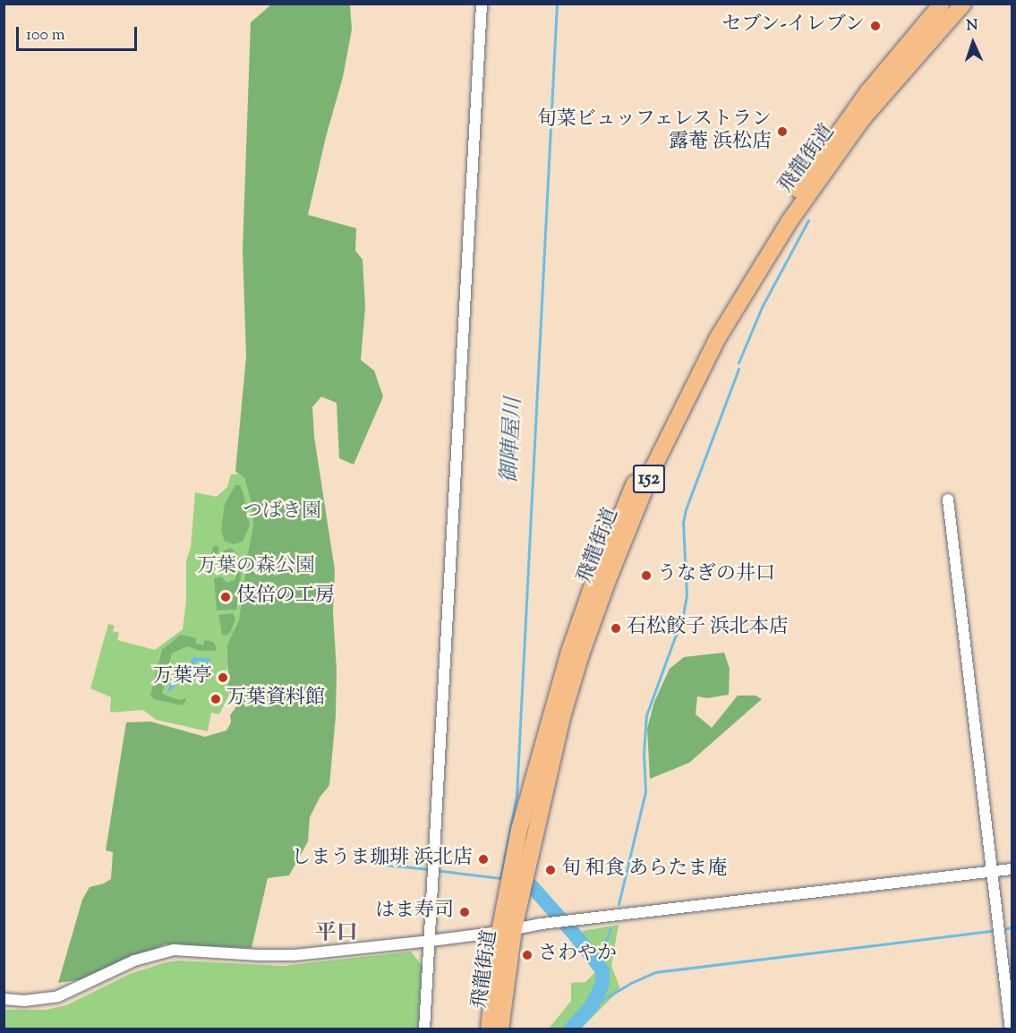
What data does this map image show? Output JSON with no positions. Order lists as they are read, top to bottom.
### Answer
{
  "streets": {
    "highway": ["飛龍街道", "152"]
  },
  "districts": ["平口"],
  "water": ["御陣屋川"],
  "parks": ["つばき園", "万葉の森公園"],
  "places": [
    "セブン-イレブン",
    "旬菜ビュッフェレストラン 露菴 浜松店",
    "うなぎの井口",
    "伎倍の工房",
    "石松餃子 浜北本店",
    "万葉亭",
    "万葉資料館",
    "しまうま珈琲 浜北店",
    "旬 和食 あらたま庵",
    "はま寿司",
    "さわやか"
  ],
  "scale_bar": "100 m",
  "north": "top"
}
